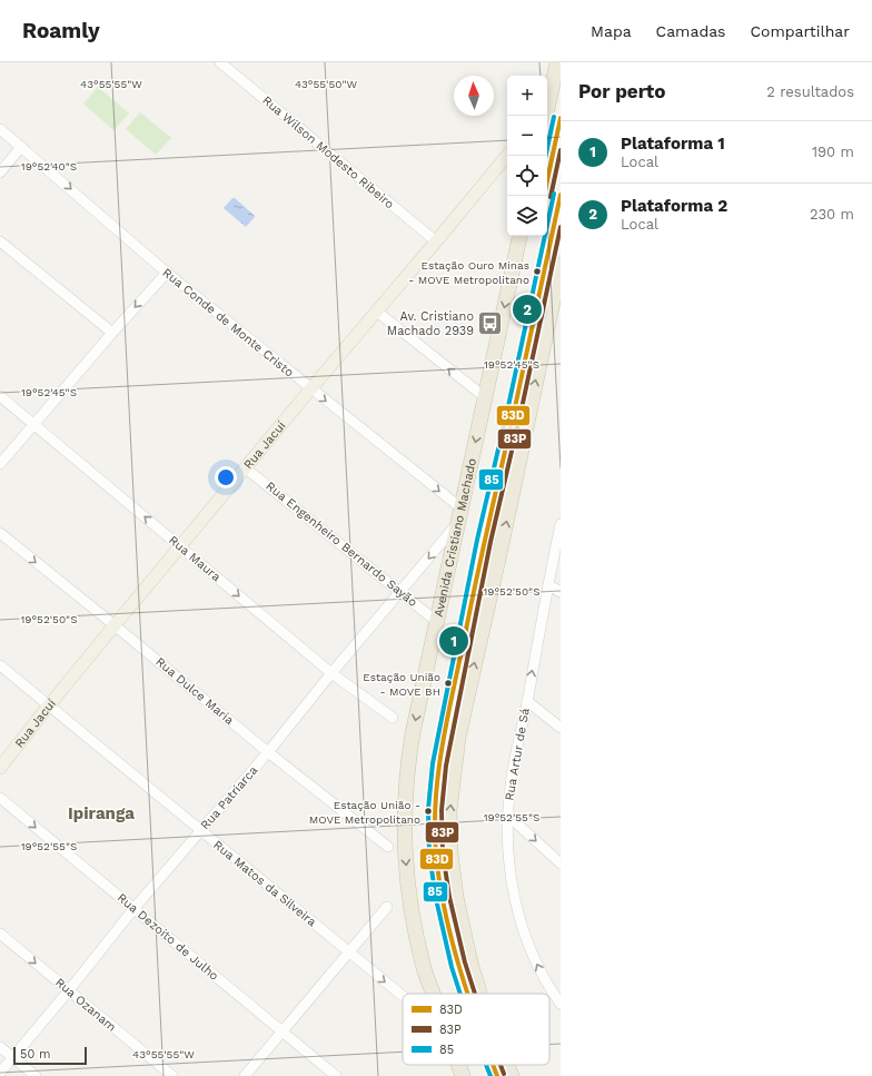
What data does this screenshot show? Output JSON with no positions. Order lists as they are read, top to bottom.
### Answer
{
  "streets": {
    "highway": ["Avenida Cristiano Machado"],
    "main road": ["Rua Jacuí"],
    "street": [
      "Rua Wilson Modesto Ribeiro",
      "Rua Conde de Monte Cristo",
      "Rua Engenheiro Bernardo Sayão",
      "Rua Maura",
      "Rua Dulce Maria",
      "Rua Artur de Sá",
      "Rua Patriarca",
      "Rua Matos da Silveira",
      "Rua Dezoito de Julho",
      "Rua Ozanam"
    ]
  },
  "crossings": [
    ["Rua Wilson Modesto Ribeiro", "Rua Jacuí"],
    ["Rua Conde de Monte Cristo", "Rua Jacuí"],
    ["Rua Conde de Monte Cristo", "Avenida Cristiano Machado"],
    ["Rua Jacuí", "Rua Engenheiro Bernardo Sayão"],
    ["Rua Jacuí", "Rua Maura"],
    ["Rua Jacuí", "Rua Dulce Maria"],
    ["Rua Jacuí", "Rua Matos da Silveira"],
    ["Avenida Cristiano Machado", "Rua Engenheiro Bernardo Sayão"],
    ["Avenida Cristiano Machado", "Rua Patriarca"],
    ["Rua Engenheiro Bernardo Sayão", "Rua Patriarca"],
    ["Rua Maura", "Rua Patriarca"],
    ["Rua Dulce Maria", "Rua Patriarca"],
    ["Rua Patriarca", "Rua Matos da Silveira"],
    ["Rua Patriarca", "Rua Dezoito de Julho"],
    ["Rua Patriarca", "Rua Ozanam"]
  ],
  "one_way": ["Rua Artur de Sá", "Rua Dezoito de Julho", "Rua Ozanam"],
  "districts": ["Ipiranga"],
  "places": {
    "other": ["Estação Ouro Minas - MOVE Metropolitano", "Estação União - MOVE BH", "Estação União - MOVE Metropolitano"],
    "bus stop": ["Av. Cristiano Machado 2939"]
  },
  "lines": ["transit line 85", "transit line 83D", "transit line 83P"],
  "legend": ["83D", "83P", "85"],
  "scale_bar": "50 m",
  "north": "top",
  "page": {
    "header": "Roamly",
    "nav": ["Mapa", "Camadas", "Compartilhar"],
    "heading": ["Por perto", "2 resultados"],
    "map_buttons": ["+", "−"],
    "list": [
      {
        "mark": "1",
        "name": "Plataforma 1",
        "note": "Local",
        "value": "190 m"
      },
      {
        "mark": "2",
        "name": "Plataforma 2",
        "note": "Local",
        "value": "230 m"
      }
    ],
    "pins": ["2", "1"],
    "scale": "50 m"
  },
  "coordinates": [
    "43°55'55\"W",
    "43°55'50\"W",
    "19°52'40\"S",
    "19°52'45\"S",
    "19°52'50\"S",
    "19°52'55\"S"
  ]
}
